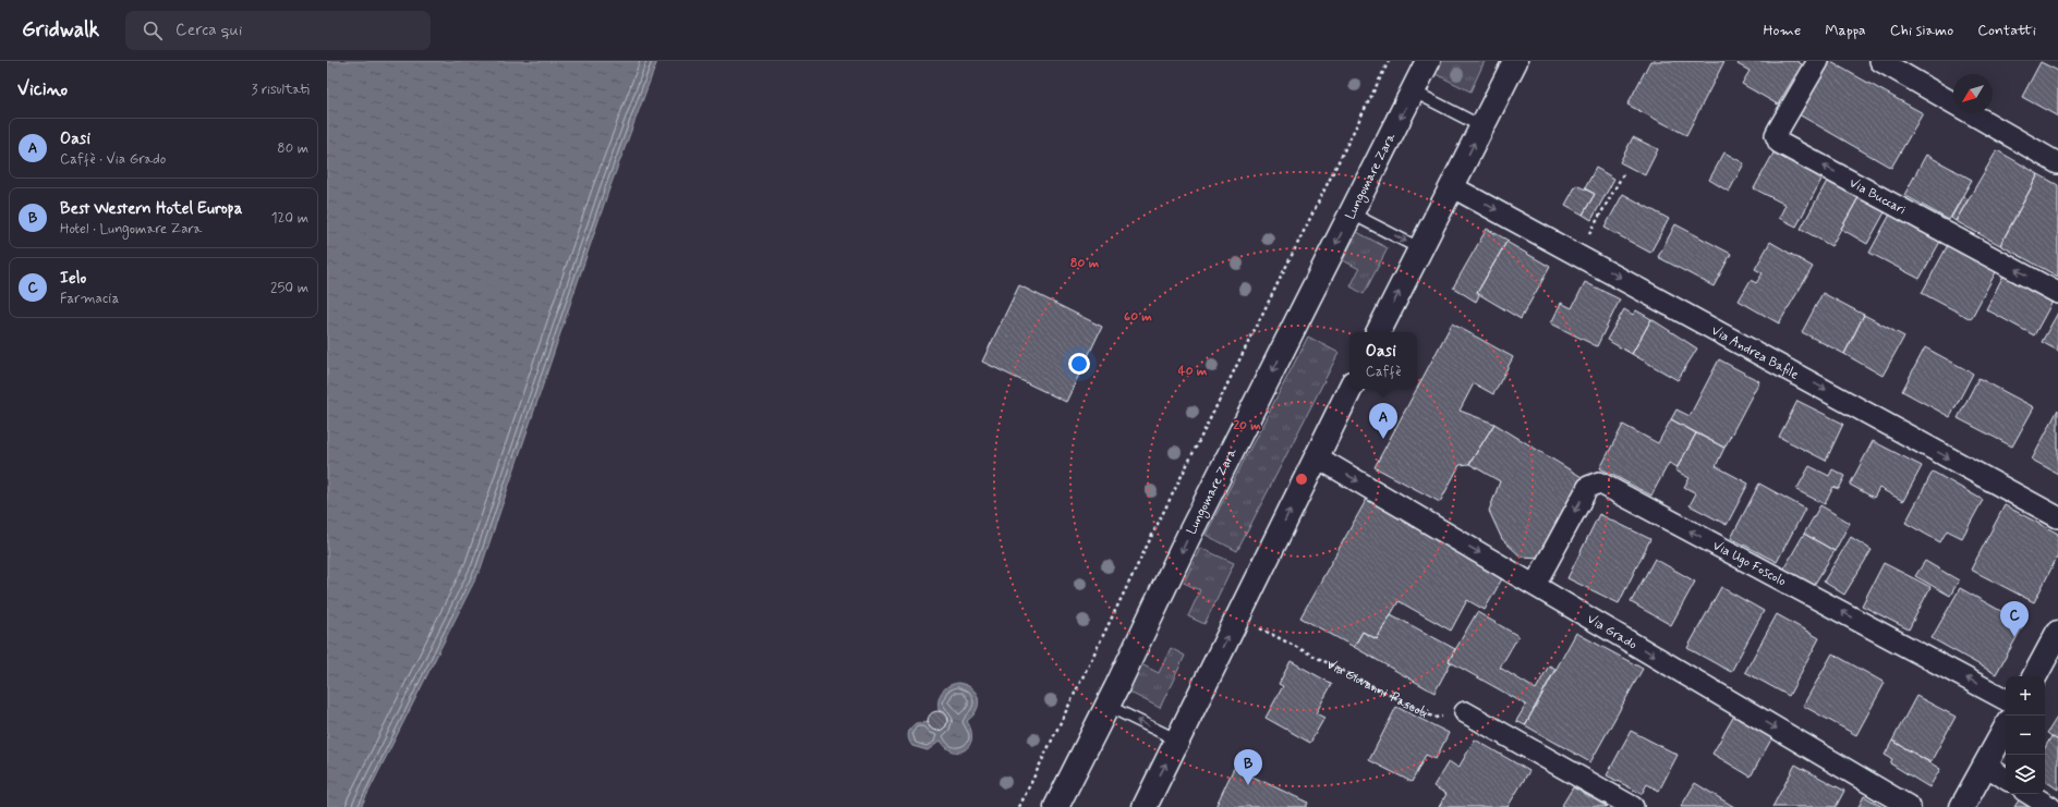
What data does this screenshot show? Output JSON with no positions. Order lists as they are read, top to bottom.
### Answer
{
  "streets": {
    "street": [
      "Lungomare Zara",
      "Via Buccari",
      "Via Andrea Bafile",
      "Via Ugo Foscolo",
      "Via Grado"
    ],
    "path": ["Via Giovanni Pascoli"]
  },
  "crossings": [
    ["Via Ugo Foscolo", "Via Grado"]
  ],
  "one_way": ["Via Andrea Bafile", "Via Ugo Foscolo", "Via Grado"],
  "north": "bottom left",
  "page": {
    "header": "Gridwalk",
    "search": "Cerca qui",
    "nav": [
      "Home",
      "Mappa",
      "Chi siamo",
      "Contatti"
    ],
    "heading": ["Vicino", "3 risultati"],
    "list": [
      {
        "mark": "A",
        "name": "Oasi",
        "note": "Caffè · Via Grado",
        "value": "80 m"
      },
      {
        "mark": "B",
        "name": "Best Western Hotel Europa",
        "note": "Hotel · Lungomare Zara",
        "value": "120 m"
      },
      {
        "mark": "C",
        "name": "Ielo",
        "note": "Farmacia",
        "value": "250 m"
      }
    ],
    "popup": ["Oasi", "Caffè"],
    "pins": ["A", "C", "B"],
    "map_buttons": ["+", "−"]
  },
  "rings": [
    "80 m",
    "60 m",
    "40 m",
    "20 m"
  ]
}
